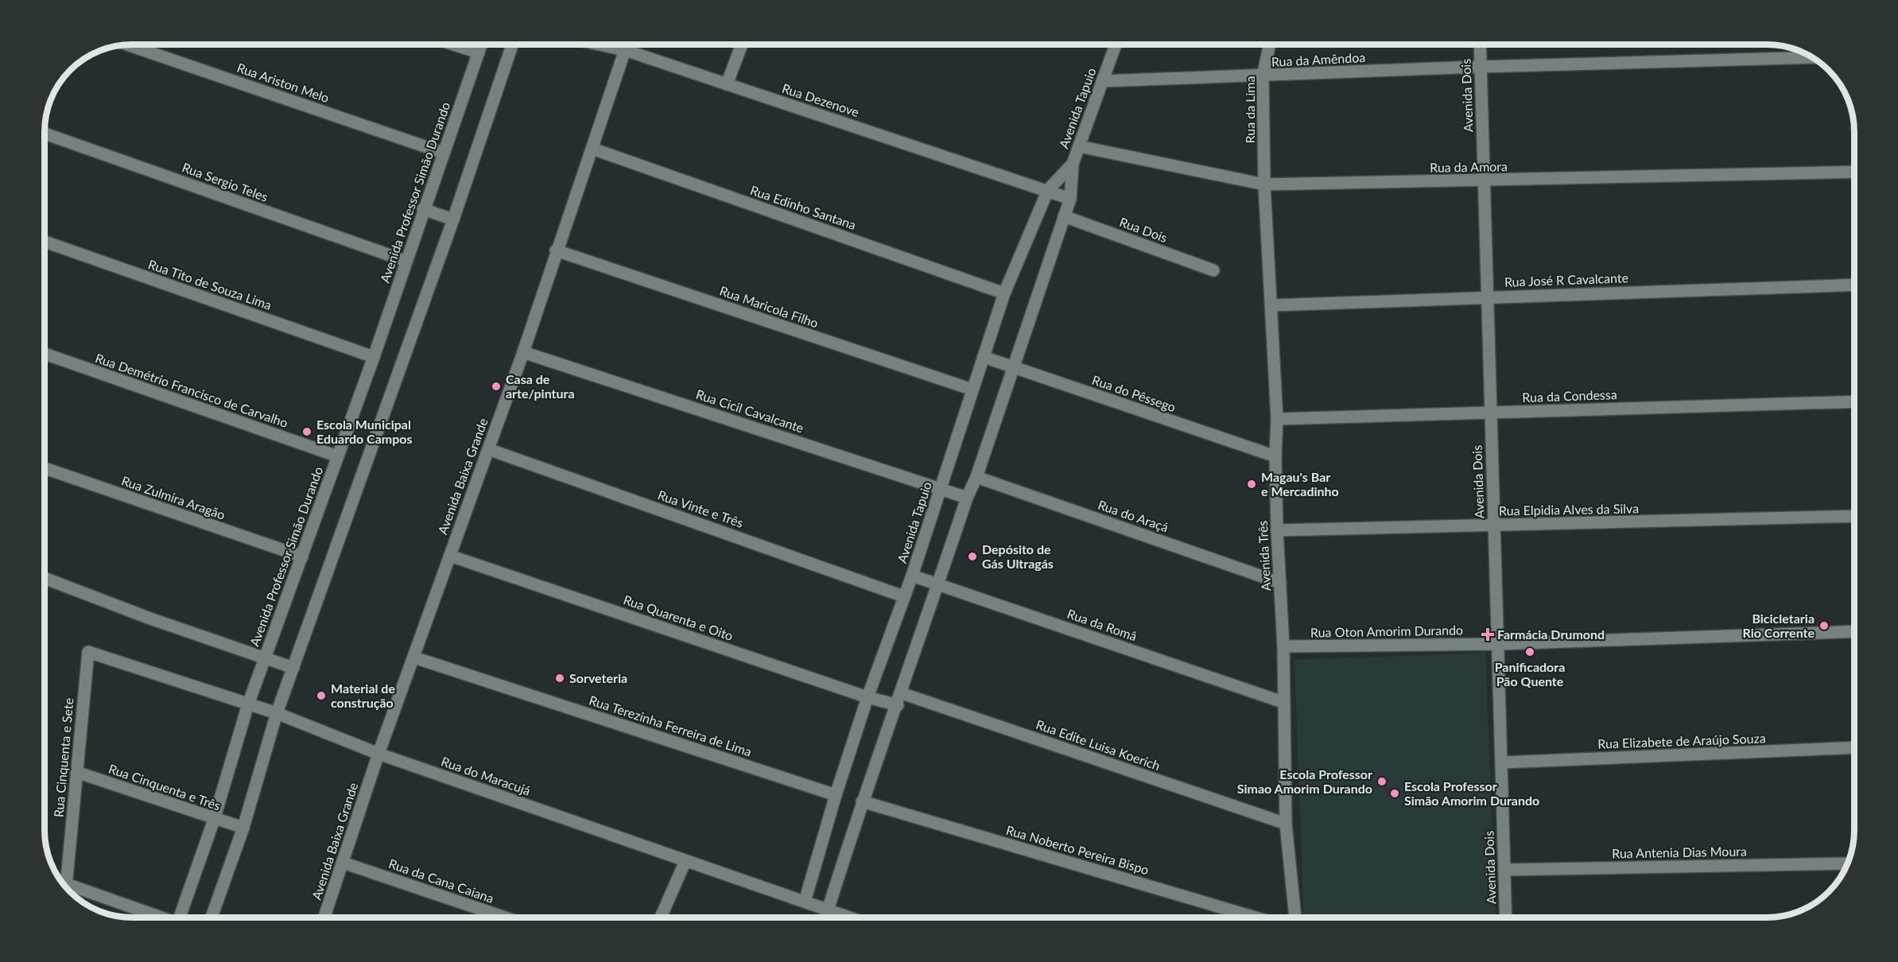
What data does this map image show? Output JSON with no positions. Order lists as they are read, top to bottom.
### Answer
{
  "streets": {
    "street": [
      "Rua da Amêndoa",
      "Rua Ariston Melo",
      "Avenida Dois",
      "Rua Dezenove",
      "Avenida Tapuio",
      "Rua da Lima",
      "Rua da Amora",
      "Rua Sergio Teles",
      "Avenida Professor Simão Durando",
      "Rua Edinho Santana",
      "Rua Dois",
      "Rua José R Cavalcante",
      "Rua Tito de Souza Lima",
      "Rua Maricola Filho",
      "Rua Demétrio Francisco de Carvalho",
      "Rua do Pêssego",
      "Rua da Condessa",
      "Rua Cicil Cavalcante",
      "Avenida Baixa Grande",
      "Rua Zulmira Aragão",
      "Rua Vinte e Três",
      "Rua Elpidia Alves da Silva",
      "Rua do Araçá",
      "Avenida Três",
      "Rua Quarenta e Oito",
      "Rua da Româ",
      "Rua Oton Amorim Durando",
      "Rua Terezinha Ferreira de Lima",
      "Rua Elizabete de Araújo Souza",
      "Rua Edite Luisa Koerich",
      "Rua Cinquenta e Sete",
      "Rua do Maracujá",
      "Rua Cinquenta e Três",
      "Rua Noberto Pereira Bispo",
      "Rua Antenia Dias Moura",
      "Rua da Cana Caiana"
    ]
  },
  "crossings": [
    ["Rua da Amêndoa", "Avenida Dois"],
    ["Rua da Amêndoa", "Avenida Tapuio"],
    ["Rua da Amêndoa", "Rua da Lima"],
    ["Rua Ariston Melo", "Avenida Professor Simão Durando"],
    ["Avenida Dois", "Rua da Amora"],
    ["Avenida Dois", "Rua José R Cavalcante"],
    ["Avenida Dois", "Rua da Condessa"],
    ["Avenida Dois", "Rua Elpidia Alves da Silva"],
    ["Avenida Dois", "Rua Oton Amorim Durando"],
    ["Avenida Dois", "Rua Elizabete de Araújo Souza"],
    ["Avenida Dois", "Rua Antenia Dias Moura"],
    ["Rua Dezenove", "Avenida Tapuio"],
    ["Rua Dezenove", "Avenida Baixa Grande"],
    ["Avenida Tapuio", "Rua da Amora"],
    ["Avenida Tapuio", "Rua Edinho Santana"],
    ["Avenida Tapuio", "Rua Dois"],
    ["Avenida Tapuio", "Rua Maricola Filho"],
    ["Avenida Tapuio", "Rua do Pêssego"],
    ["Avenida Tapuio", "Rua Cicil Cavalcante"],
    ["Avenida Tapuio", "Rua Vinte e Três"],
    ["Avenida Tapuio", "Rua do Araçá"],
    ["Avenida Tapuio", "Rua Quarenta e Oito"],
    ["Avenida Tapuio", "Rua da Româ"],
    ["Avenida Tapuio", "Rua Terezinha Ferreira de Lima"],
    ["Avenida Tapuio", "Rua Edite Luisa Koerich"],
    ["Avenida Tapuio", "Rua do Maracujá"],
    ["Avenida Tapuio", "Rua Noberto Pereira Bispo"],
    ["Rua da Lima", "Rua da Amora"],
    ["Rua da Lima", "Avenida Três"],
    ["Rua da Amora", "Avenida Três"],
    ["Rua Sergio Teles", "Avenida Professor Simão Durando"],
    ["Avenida Professor Simão Durando", "Rua Tito de Souza Lima"],
    ["Avenida Professor Simão Durando", "Rua Demétrio Francisco de Carvalho"],
    ["Avenida Professor Simão Durando", "Rua Zulmira Aragão"],
    ["Avenida Professor Simão Durando", "Rua do Maracujá"],
    ["Avenida Professor Simão Durando", "Rua Cinquenta e Três"],
    ["Rua Edinho Santana", "Avenida Baixa Grande"],
    ["Rua José R Cavalcante", "Avenida Três"],
    ["Rua Maricola Filho", "Avenida Baixa Grande"],
    ["Rua do Pêssego", "Avenida Três"],
    ["Rua da Condessa", "Avenida Três"],
    ["Rua Cicil Cavalcante", "Avenida Baixa Grande"],
    ["Avenida Baixa Grande", "Rua Vinte e Três"],
    ["Avenida Baixa Grande", "Rua Quarenta e Oito"],
    ["Avenida Baixa Grande", "Rua Terezinha Ferreira de Lima"],
    ["Avenida Baixa Grande", "Rua do Maracujá"],
    ["Avenida Baixa Grande", "Rua da Cana Caiana"],
    ["Rua Elpidia Alves da Silva", "Avenida Três"],
    ["Rua do Araçá", "Avenida Três"],
    ["Avenida Três", "Rua da Româ"],
    ["Avenida Três", "Rua Oton Amorim Durando"],
    ["Avenida Três", "Rua Edite Luisa Koerich"],
    ["Rua Cinquenta e Sete", "Rua do Maracujá"],
    ["Rua Cinquenta e Sete", "Rua Cinquenta e Três"]
  ],
  "places": {
    "other": [
      "Casa de arte/pintura",
      "Escola Municipal Eduardo Campos",
      "Magau's Bar e Mercadinho",
      "Depósito de Gás Ultragás",
      "Bicicletaria Rio Corrente",
      "Panificadora Pão Quente",
      "Sorveteria",
      "Material de construção",
      "Escola Professor Simao Amorim Durando",
      "Escola Professor Simão Amorim Durando"
    ],
    "health": ["Farmácia Drumond"]
  }
}
